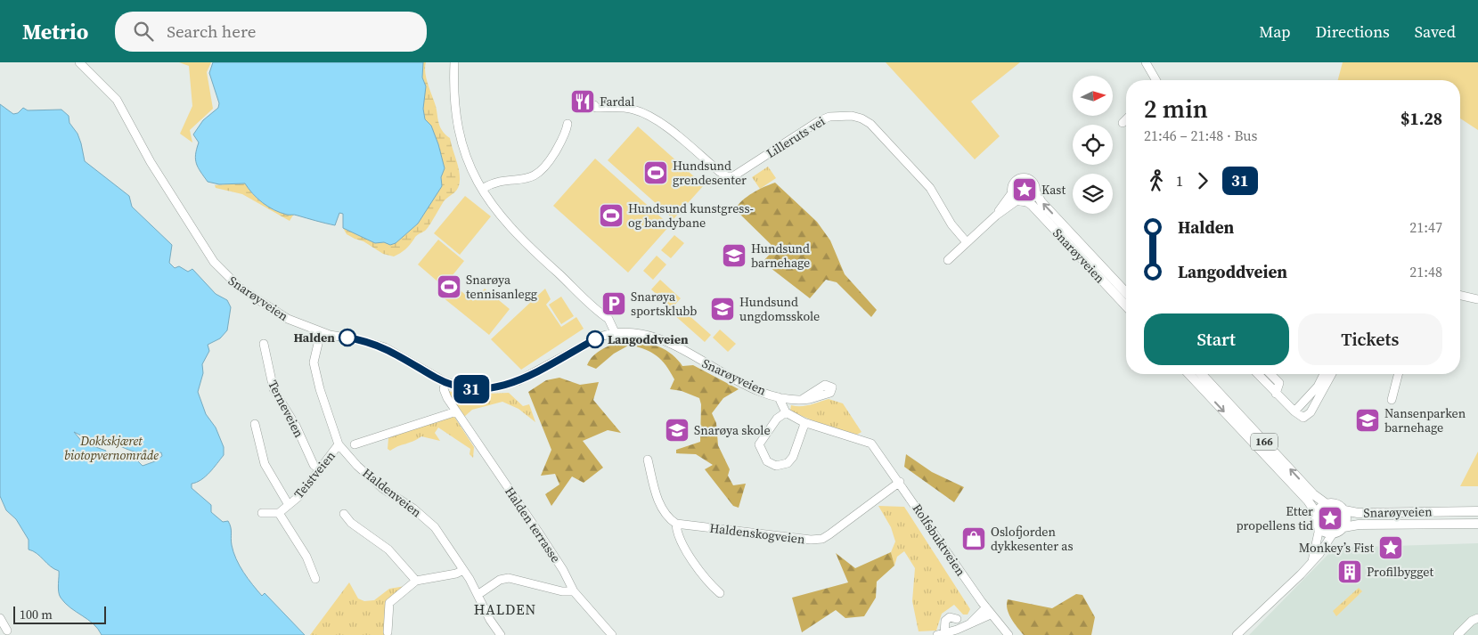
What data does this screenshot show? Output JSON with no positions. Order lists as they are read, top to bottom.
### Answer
{
  "streets": {
    "main road": ["Snarøyveien", "166"],
    "street": [
      "Lilleruts vei",
      "Terneveien",
      "Teistveien",
      "Haldenveien",
      "Halden terrasse",
      "Haldenskogveien",
      "Rolfsbuktveien"
    ]
  },
  "crossings": [
    ["Snarøyveien", "166"],
    ["Snarøyveien", "Haldenveien"],
    ["Snarøyveien", "Halden terrasse"],
    ["Terneveien", "Teistveien"],
    ["Teistveien", "Haldenveien"],
    ["Haldenskogveien", "Rolfsbuktveien"]
  ],
  "districts": ["HALDEN"],
  "parks": ["Dokkskjæret biotopvernområde"],
  "places": {
    "restaurant": ["Fardal"],
    "sports": ["Hundsund grendesenter", "Hundsund kunstgress- og bandybane", "Snarøya tennisanlegg"],
    "place": ["Kast", "Etter propellens tid", "Monkey’s Fist"],
    "school or university": [
      "Hundsund barnehage",
      "Hundsund ungdomsskole",
      "Nansenparken barnehage",
      "Snarøya skole"
    ],
    "parking": ["Snarøya sportsklubb"],
    "other": ["Halden", "Langoddveien"],
    "shop": ["Oslofjorden dykkesenter as"],
    "building": ["Profilbygget"]
  },
  "lines": ["bus line 31"],
  "scale_bar": "100 m",
  "north": "right",
  "page": {
    "header": "Metrio",
    "search": "Search here",
    "nav": ["Map", "Directions", "Saved"],
    "on_map": "31",
    "heading": ["2 min", "21:46 – 21:48 · Bus", "$1.28"],
    "legs": ["1", "31"],
    "list": [
      {
        "name": "Halden",
        "value": "21:47"
      },
      {
        "name": "Langoddveien",
        "value": "21:48"
      }
    ],
    "buttons": ["Start", "Tickets"],
    "scale": "100 m"
  }
}
